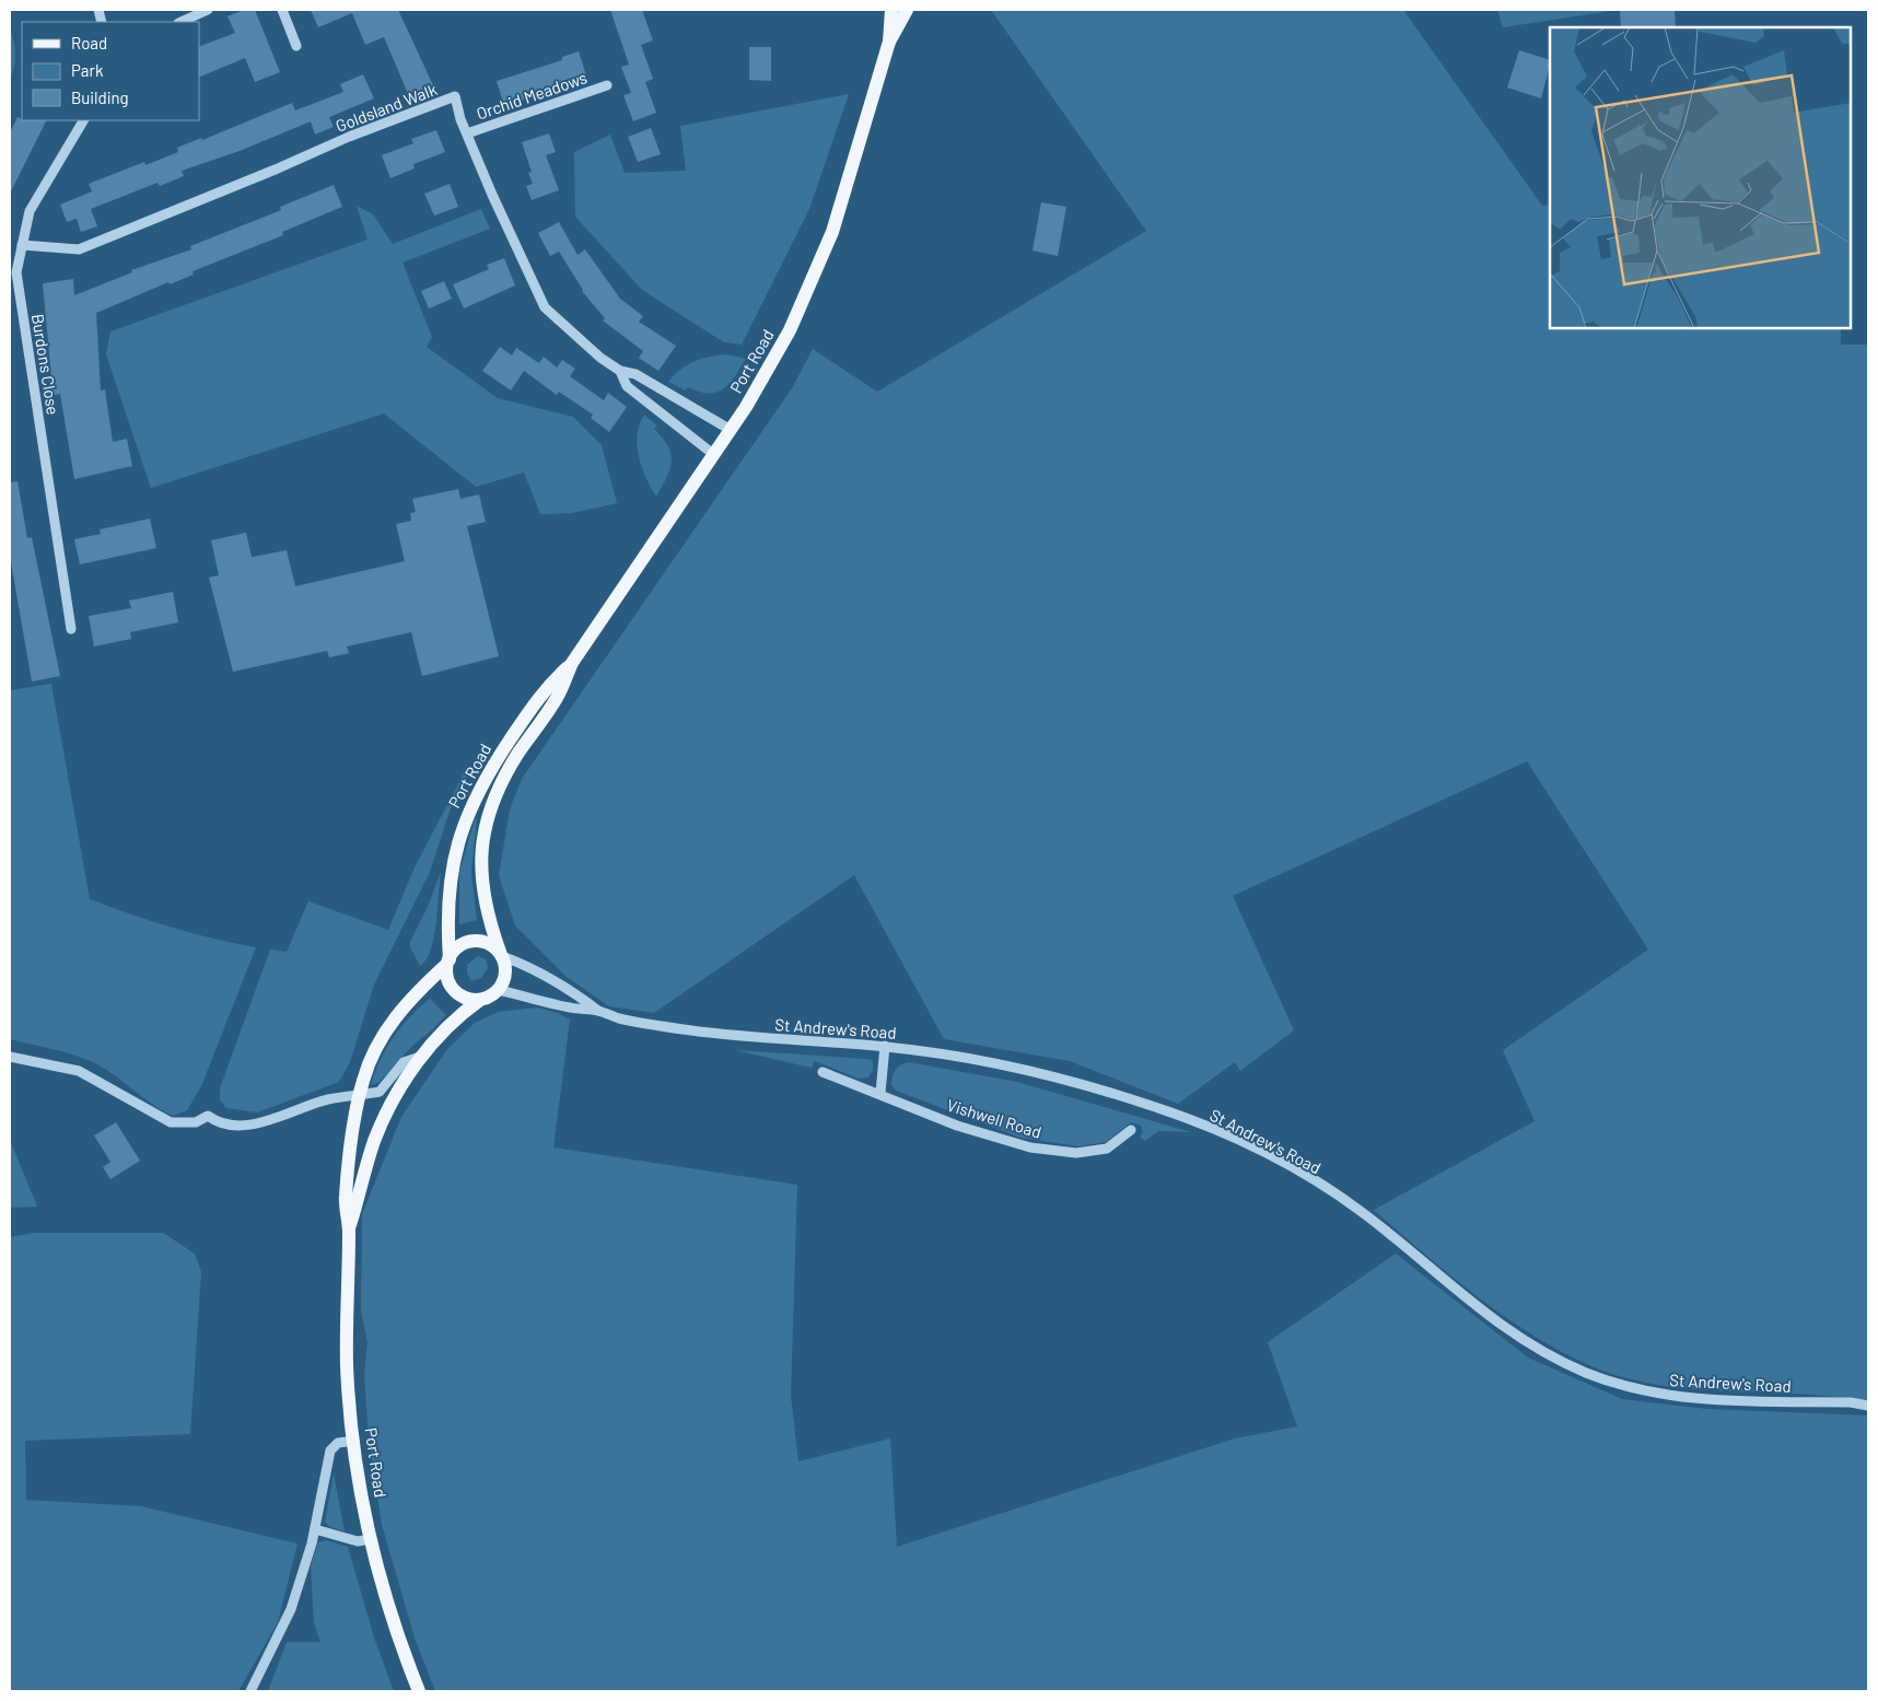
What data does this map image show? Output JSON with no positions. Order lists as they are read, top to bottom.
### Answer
{
  "streets": {
    "main road": ["Port Road"],
    "street": [
      "Orchid Meadows",
      "Goldsland Walk",
      "Burdons Close",
      "St Andrew's Road",
      "Vishwell Road"
    ]
  },
  "crossings": [
    ["Orchid Meadows", "Goldsland Walk"],
    ["Goldsland Walk", "Port Road"],
    ["Goldsland Walk", "Burdons Close"],
    ["Port Road", "St Andrew's Road"]
  ],
  "legend": ["Road", "Park", "Building"]
}
